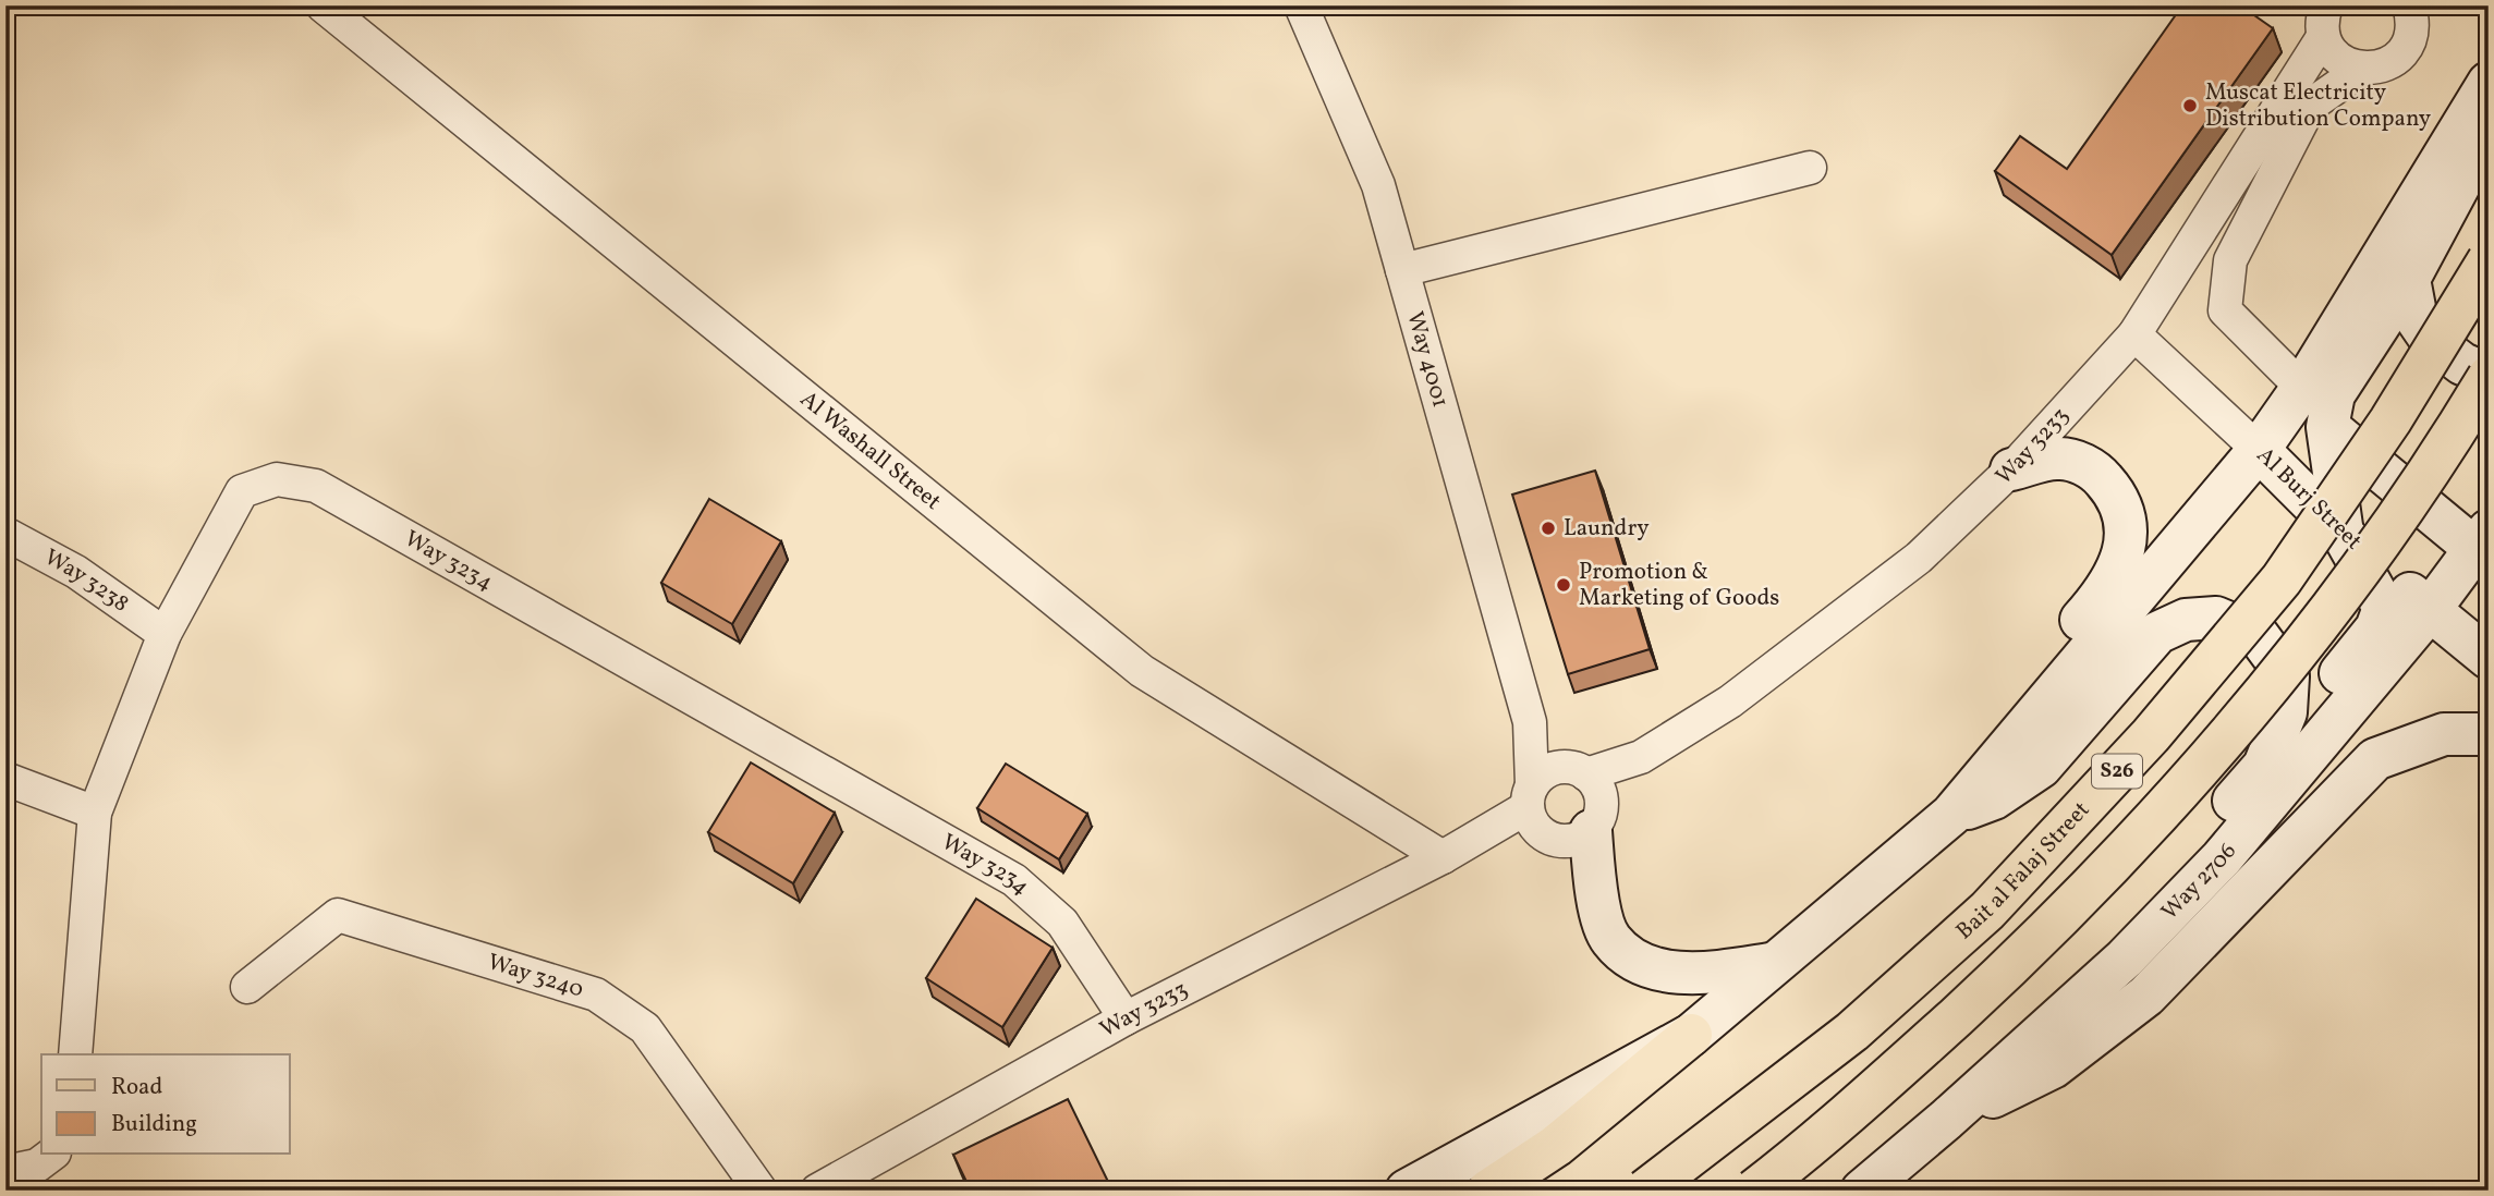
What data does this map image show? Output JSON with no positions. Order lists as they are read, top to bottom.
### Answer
{
  "streets": {
    "main road": [
      "Al Burj Street",
      "S26",
      "Bait al Falaj Street",
      "Way 2706"
    ],
    "street": [
      "Way 4001",
      "Way 3233",
      "Al Washall Street",
      "Way 3234",
      "Way 3238",
      "Way 3240"
    ]
  },
  "crossings": [
    ["Way 4001", "Way 3233"],
    ["Way 3233", "Al Washall Street"],
    ["Way 3233", "Al Burj Street"],
    ["Way 3233", "Way 3234"],
    ["Al Burj Street", "Way 2706"],
    ["Way 3234", "Way 3238"]
  ],
  "places": ["Muscat Electricity Distribution Company", "Laundry", "Promotion & Marketing of Goods"],
  "legend": ["Road", "Building"]
}
